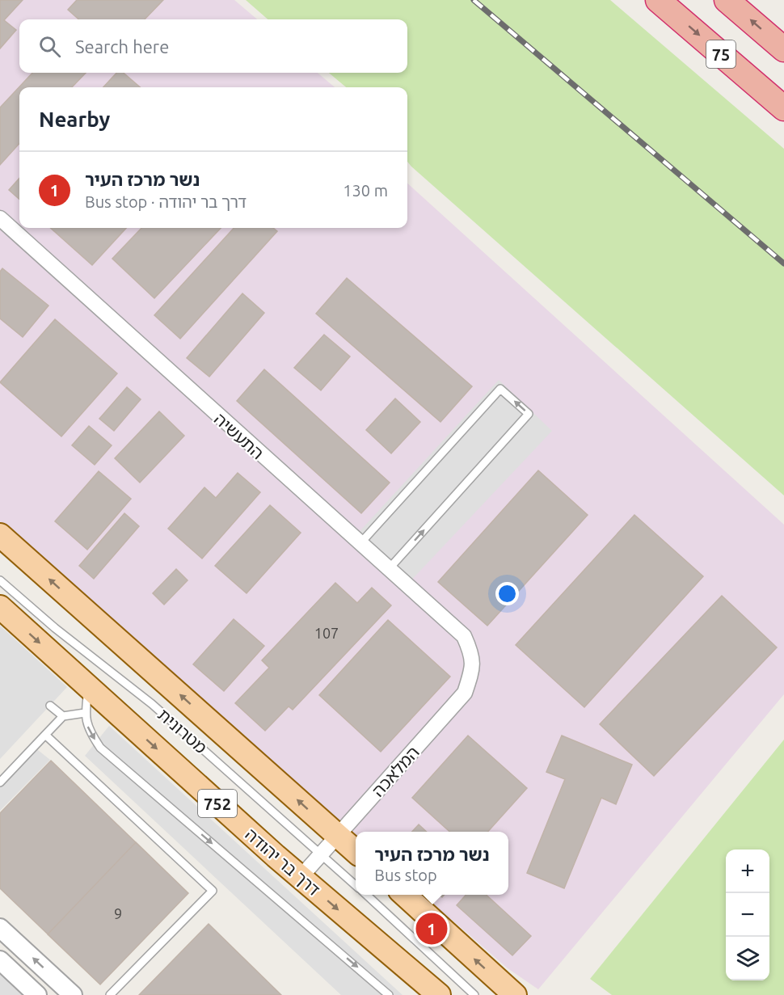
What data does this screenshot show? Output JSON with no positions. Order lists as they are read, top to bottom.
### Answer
{
  "streets": {
    "highway": ["75"],
    "main road": ["752", "דרך בר יהודה"],
    "street": ["התעשיה", "המלאכה"],
    "lane": ["מטרונית"]
  },
  "crossings": [
    ["התעשיה", "המלאכה"],
    ["מטרונית", "המלאכה"],
    ["המלאכה", "דרך בר יהודה"]
  ],
  "house_numbers": ["107", "9"],
  "page": {
    "search": "Search here",
    "heading": "Nearby",
    "list": [
      {
        "mark": "1",
        "name": "נשר מרכז העיר",
        "note": "Bus stop · דרך בר יהודה",
        "value": "130 m"
      }
    ],
    "popup": ["נשר מרכז העיר", "Bus stop"],
    "map_buttons": ["+", "−"],
    "pins": "1"
  }
}
